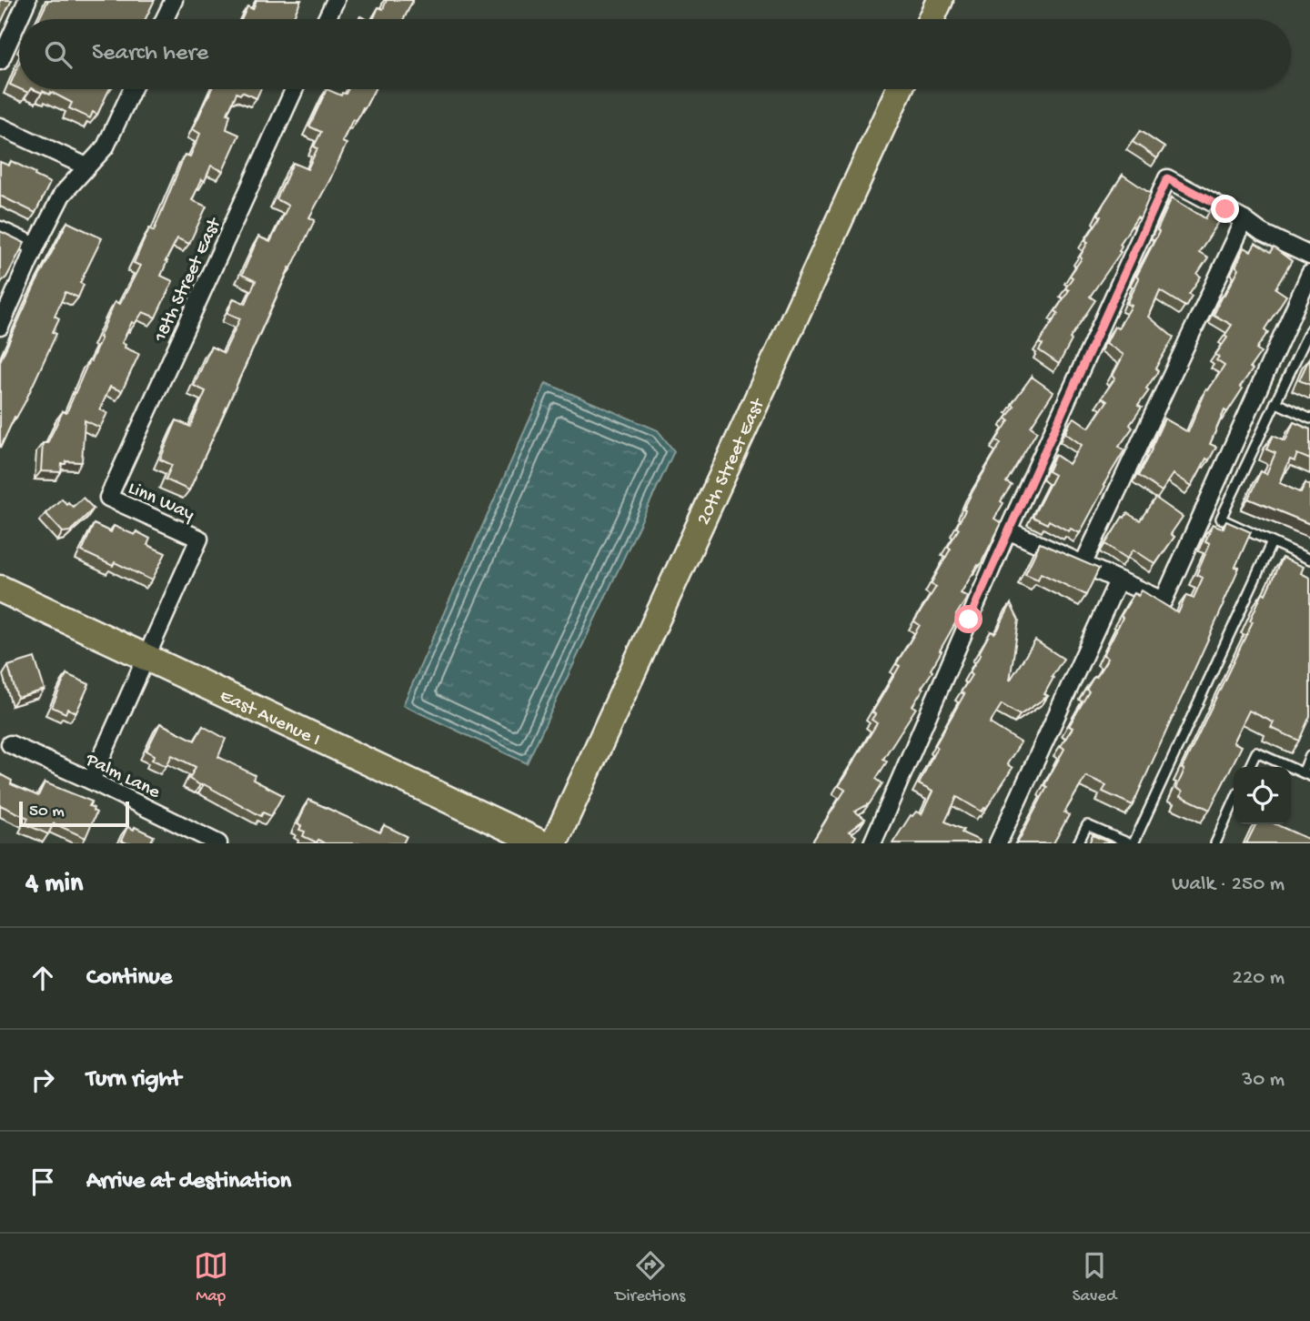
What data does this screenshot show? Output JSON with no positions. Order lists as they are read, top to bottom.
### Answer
{
  "streets": {
    "main road": ["20th Street East", "East Avenue I"],
    "street": ["18th Street East", "Linn Way", "Palm Lane"]
  },
  "crossings": [
    ["18th Street East", "Linn Way"],
    ["Linn Way", "East Avenue I"]
  ],
  "scale_bar": "50 m",
  "page": {
    "search": "Search here",
    "scale": "50 m",
    "heading": ["4 min", "Walk · 250 m"],
    "list": [
      ["Continue", "220 m"],
      ["Turn right", "30 m"],
      "Arrive at destination"
    ],
    "nav": ["Map", "Directions", "Saved"]
  }
}
